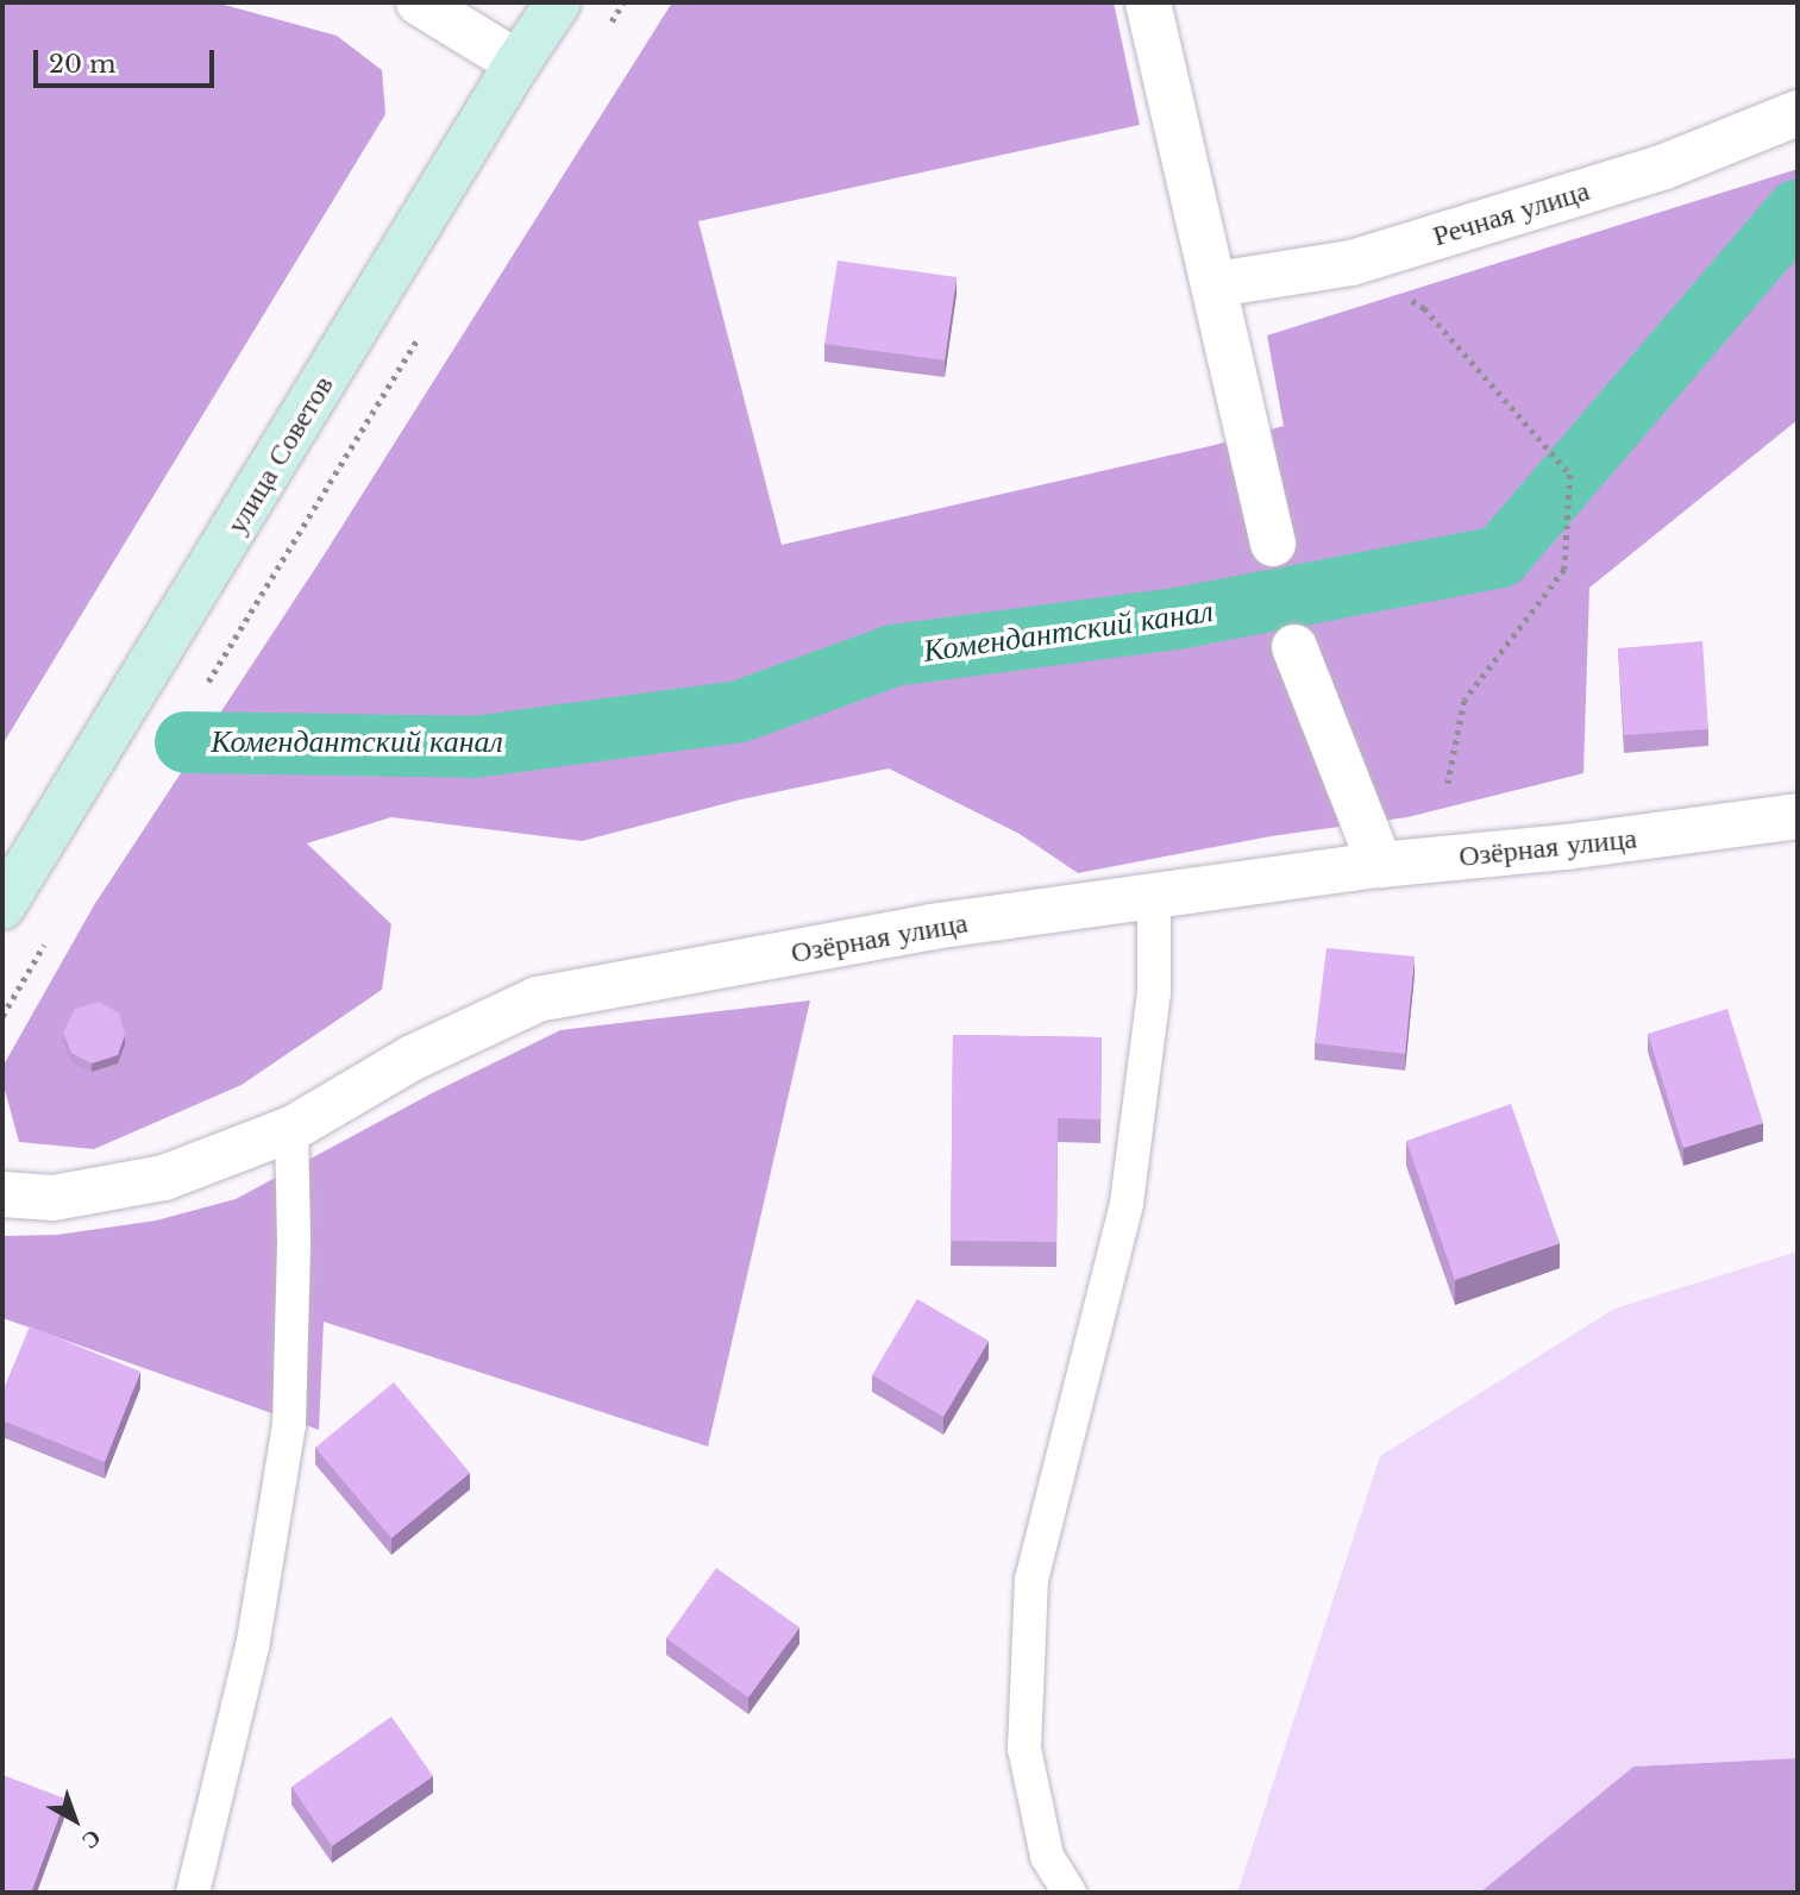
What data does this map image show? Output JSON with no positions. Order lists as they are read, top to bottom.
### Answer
{
  "streets": {
    "main road": ["улица Советов"],
    "street": ["Речная улица", "Озёрная улица"]
  },
  "water": ["Комендантский канал"],
  "scale_bar": "20 m",
  "north": "bottom right"
}
